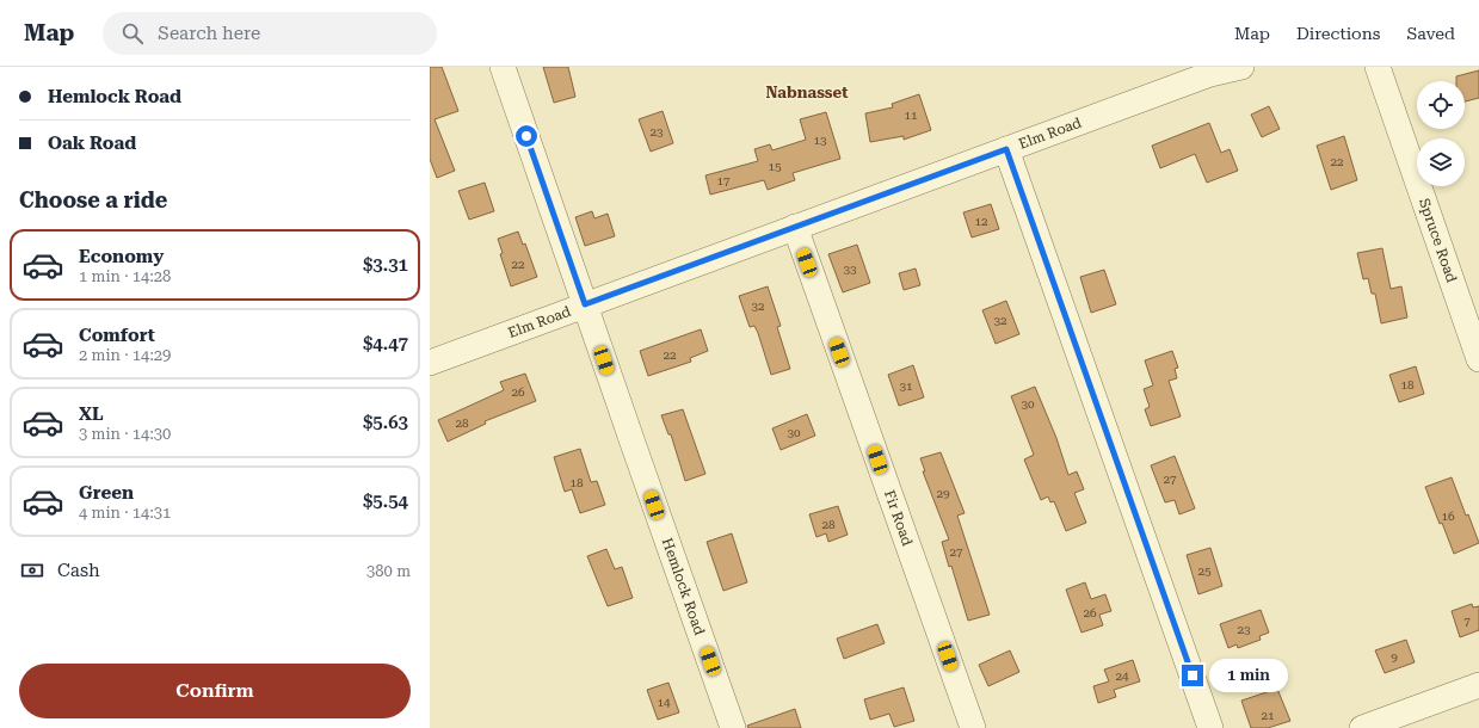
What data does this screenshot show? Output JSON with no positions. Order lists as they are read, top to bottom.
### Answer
{
  "streets": {
    "street": [
      "Elm Road",
      "Spruce Road",
      "Fir Road",
      "Hemlock Road"
    ]
  },
  "crossings": [
    ["Elm Road", "Fir Road"],
    ["Elm Road", "Hemlock Road"]
  ],
  "districts": ["Nabnasset"],
  "house_numbers": [
    "11",
    "23",
    "13",
    "22",
    "15",
    "17",
    "12",
    "22",
    "33",
    "32",
    "32",
    "22",
    "18",
    "31",
    "26",
    "30",
    "28",
    "30",
    "27",
    "18",
    "29",
    "16",
    "28",
    "27",
    "25",
    "26",
    "7",
    "23",
    "9",
    "24",
    "14",
    "21"
  ],
  "page": {
    "header": "Map",
    "search": "Search here",
    "nav": ["Map", "Directions", "Saved"],
    "banner": ["Hemlock Road", "Oak Road"],
    "heading": "Choose a ride",
    "list": [
      {
        "name": "Economy",
        "note": "1 min · 14:28",
        "value": "$3.31"
      },
      {
        "name": "Comfort",
        "note": "2 min · 14:29",
        "value": "$4.47"
      },
      {
        "name": "XL",
        "note": "3 min · 14:30",
        "value": "$5.63"
      },
      {
        "name": "Green",
        "note": "4 min · 14:31",
        "value": "$5.54"
      }
    ],
    "pay": ["Cash", "380 m"],
    "buttons": "Confirm",
    "bubble": "1 min"
  }
}
